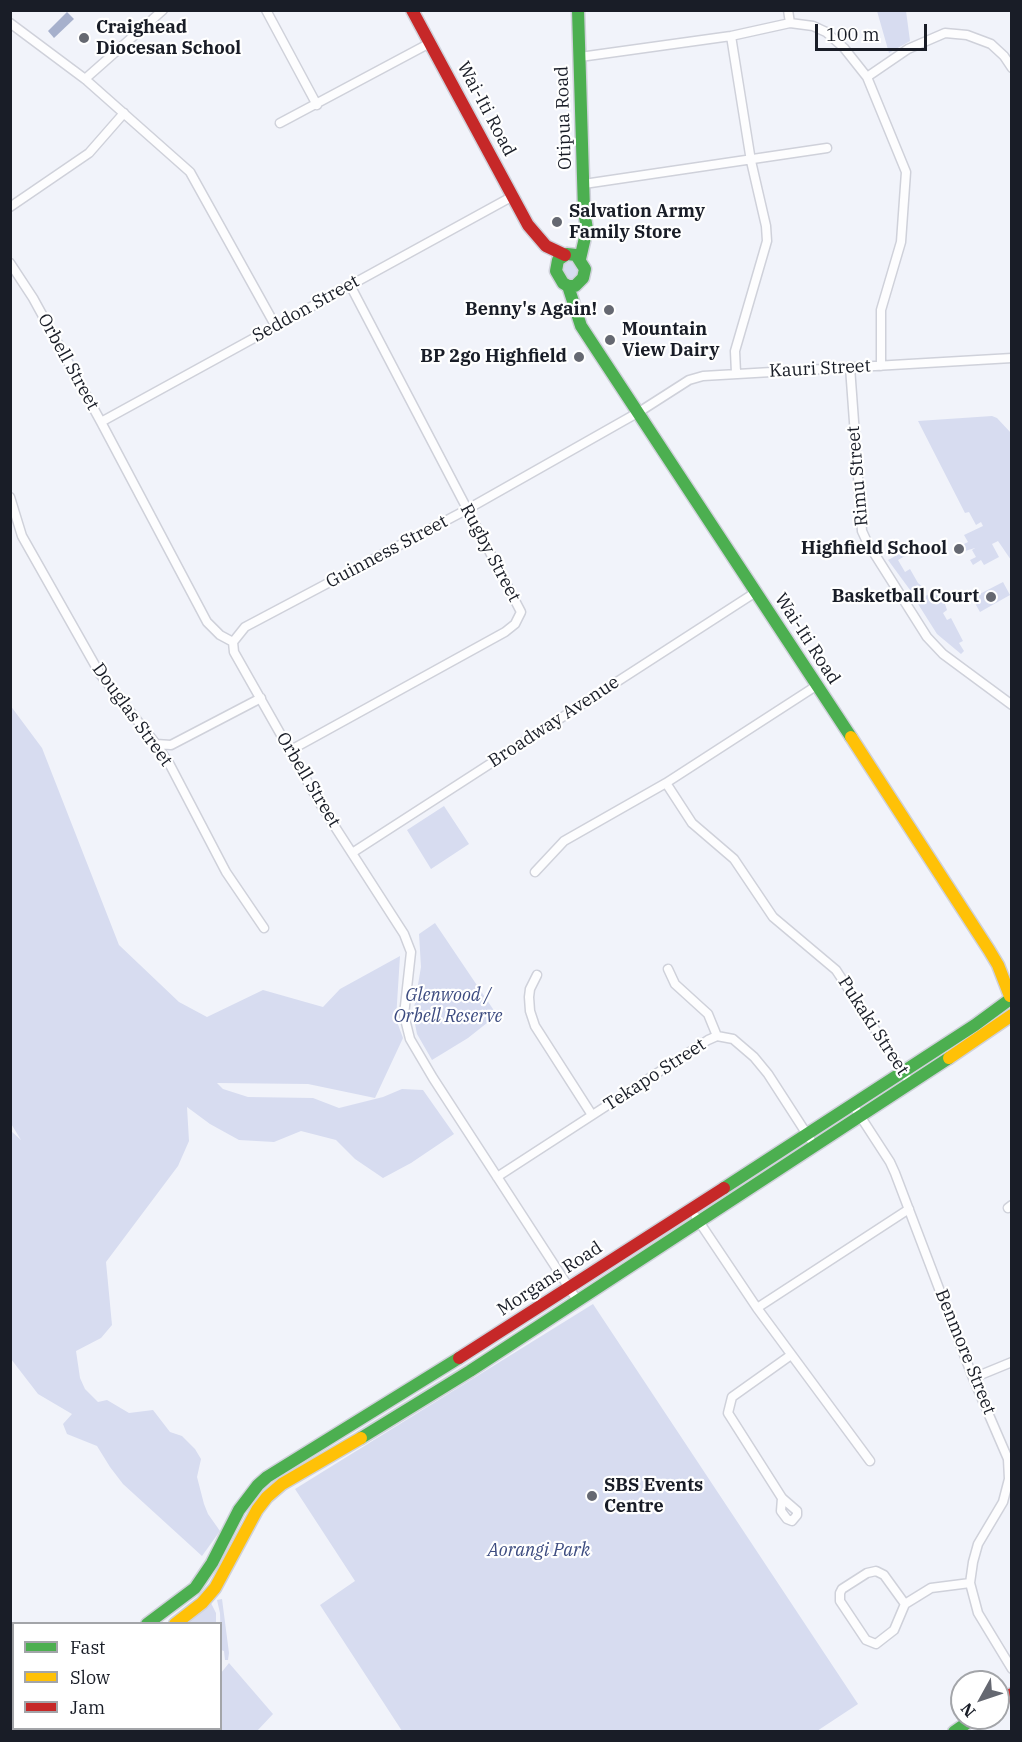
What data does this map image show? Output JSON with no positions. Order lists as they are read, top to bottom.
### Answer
{
  "streets": {
    "street": [
      "Wai-Iti Road",
      "Otipua Road",
      "Seddon Street",
      "Orbell Street",
      "Kauri Street",
      "Rimu Street",
      "Guinness Street",
      "Rugby Street",
      "Douglas Street",
      "Broadway Avenue",
      "Pukaki Street",
      "Tekapo Street",
      "Morgans Road",
      "Benmore Street"
    ]
  },
  "crossings": [
    ["Wai-Iti Road", "Otipua Road"],
    ["Wai-Iti Road", "Seddon Street"],
    ["Wai-Iti Road", "Kauri Street"],
    ["Wai-Iti Road", "Guinness Street"],
    ["Wai-Iti Road", "Broadway Avenue"],
    ["Wai-Iti Road", "Morgans Road"],
    ["Seddon Street", "Orbell Street"],
    ["Seddon Street", "Rugby Street"],
    ["Orbell Street", "Guinness Street"],
    ["Orbell Street", "Rugby Street"],
    ["Orbell Street", "Broadway Avenue"],
    ["Orbell Street", "Tekapo Street"],
    ["Orbell Street", "Morgans Road"],
    ["Kauri Street", "Rimu Street"],
    ["Kauri Street", "Guinness Street"],
    ["Guinness Street", "Rugby Street"],
    ["Pukaki Street", "Morgans Road"],
    ["Tekapo Street", "Morgans Road"],
    ["Morgans Road", "Benmore Street"]
  ],
  "parks": ["Glenwood / Orbell Reserve", "Aorangi Park"],
  "places": [
    "Craighead Diocesan School",
    "Salvation Army Family Store",
    "Benny's Again!",
    "Mountain View Dairy",
    "BP 2go Highfield",
    "Highfield School",
    "Basketball Court",
    "SBS Events Centre"
  ],
  "legend": ["Fast", "Slow", "Jam"],
  "scale_bar": "100 m",
  "north": "bottom left"
}
